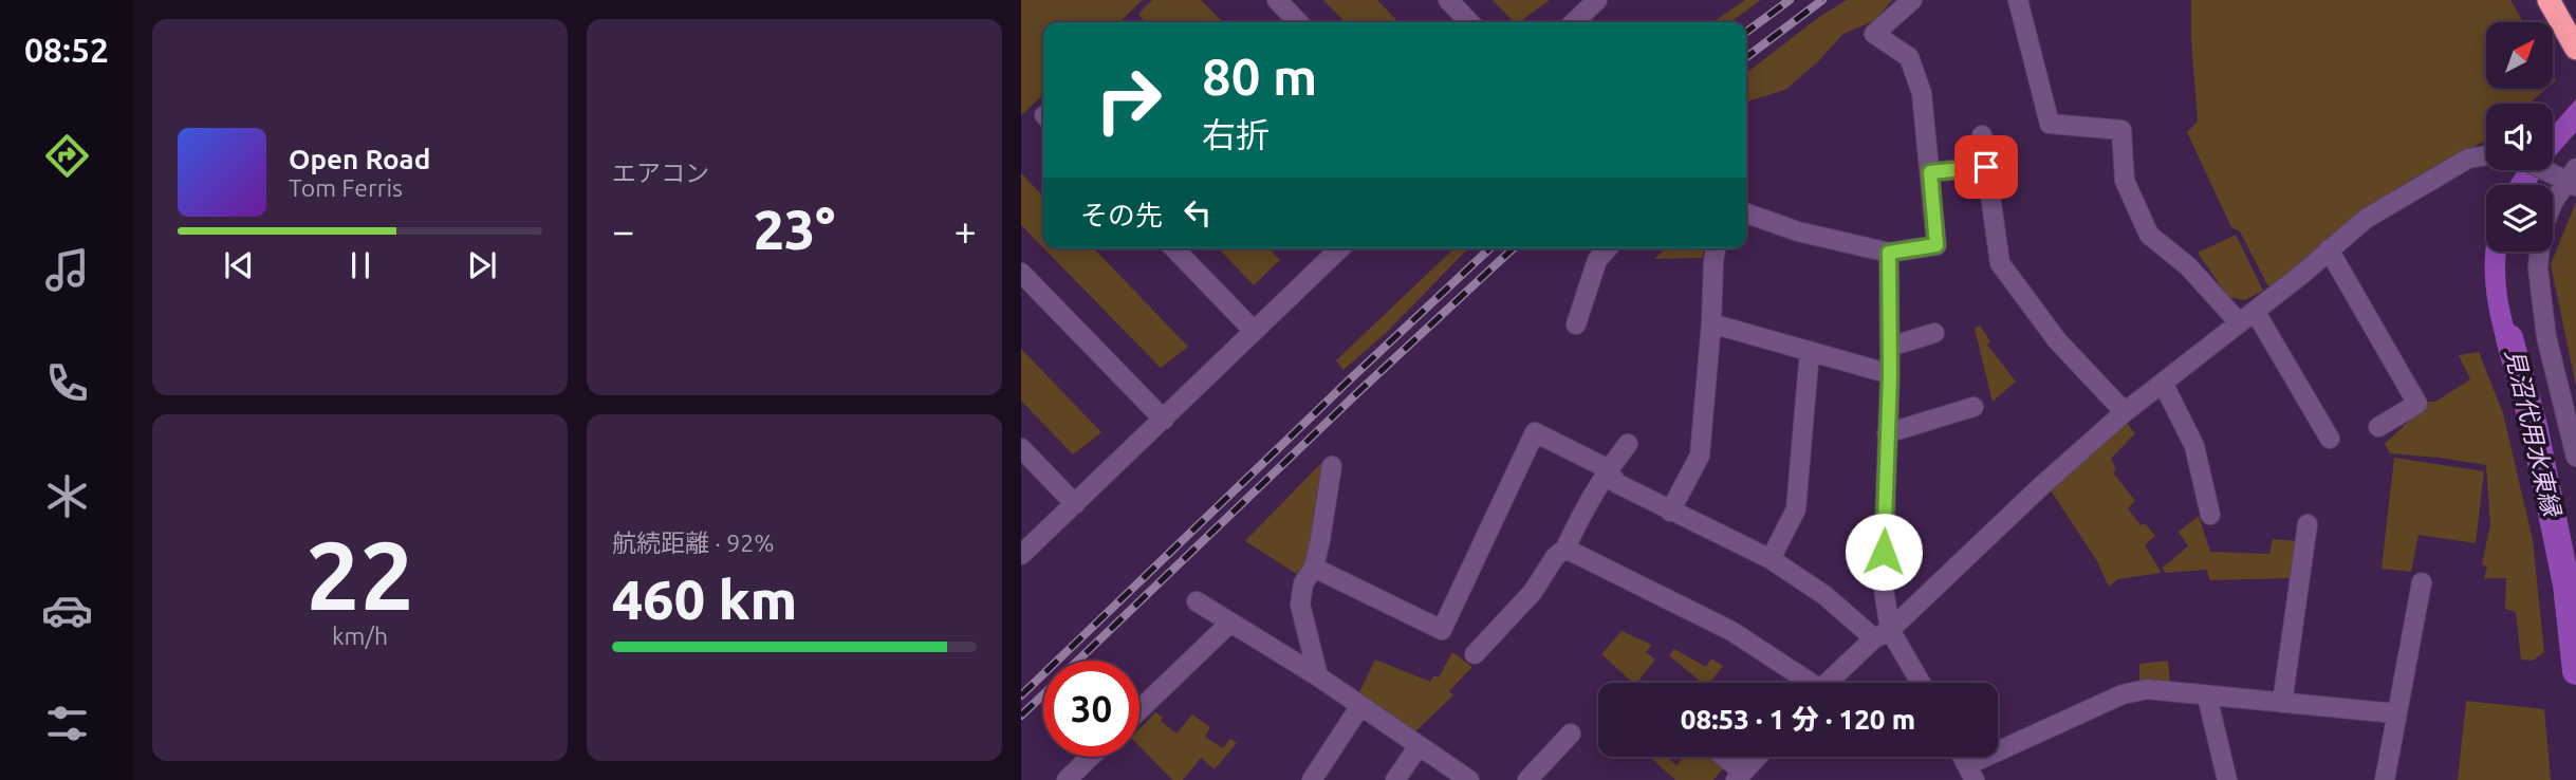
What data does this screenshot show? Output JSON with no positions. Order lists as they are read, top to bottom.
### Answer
{
  "water": ["見沼代用水東縁"],
  "north": "top right",
  "page": {
    "tabs": "08:52",
    "tile": [
      "エアコン",
      ["22", "km/h"],
      ["航続距離 · 92%", "460 km"]
    ],
    "turn": ["80 m", "右折"],
    "song": ["Open Road", "Tom Ferris"],
    "then": "その先",
    "heat": ["−", "23°", "+"],
    "limit": "30",
    "trip": "08:53 · 1 分 · 120 m"
  }
}
